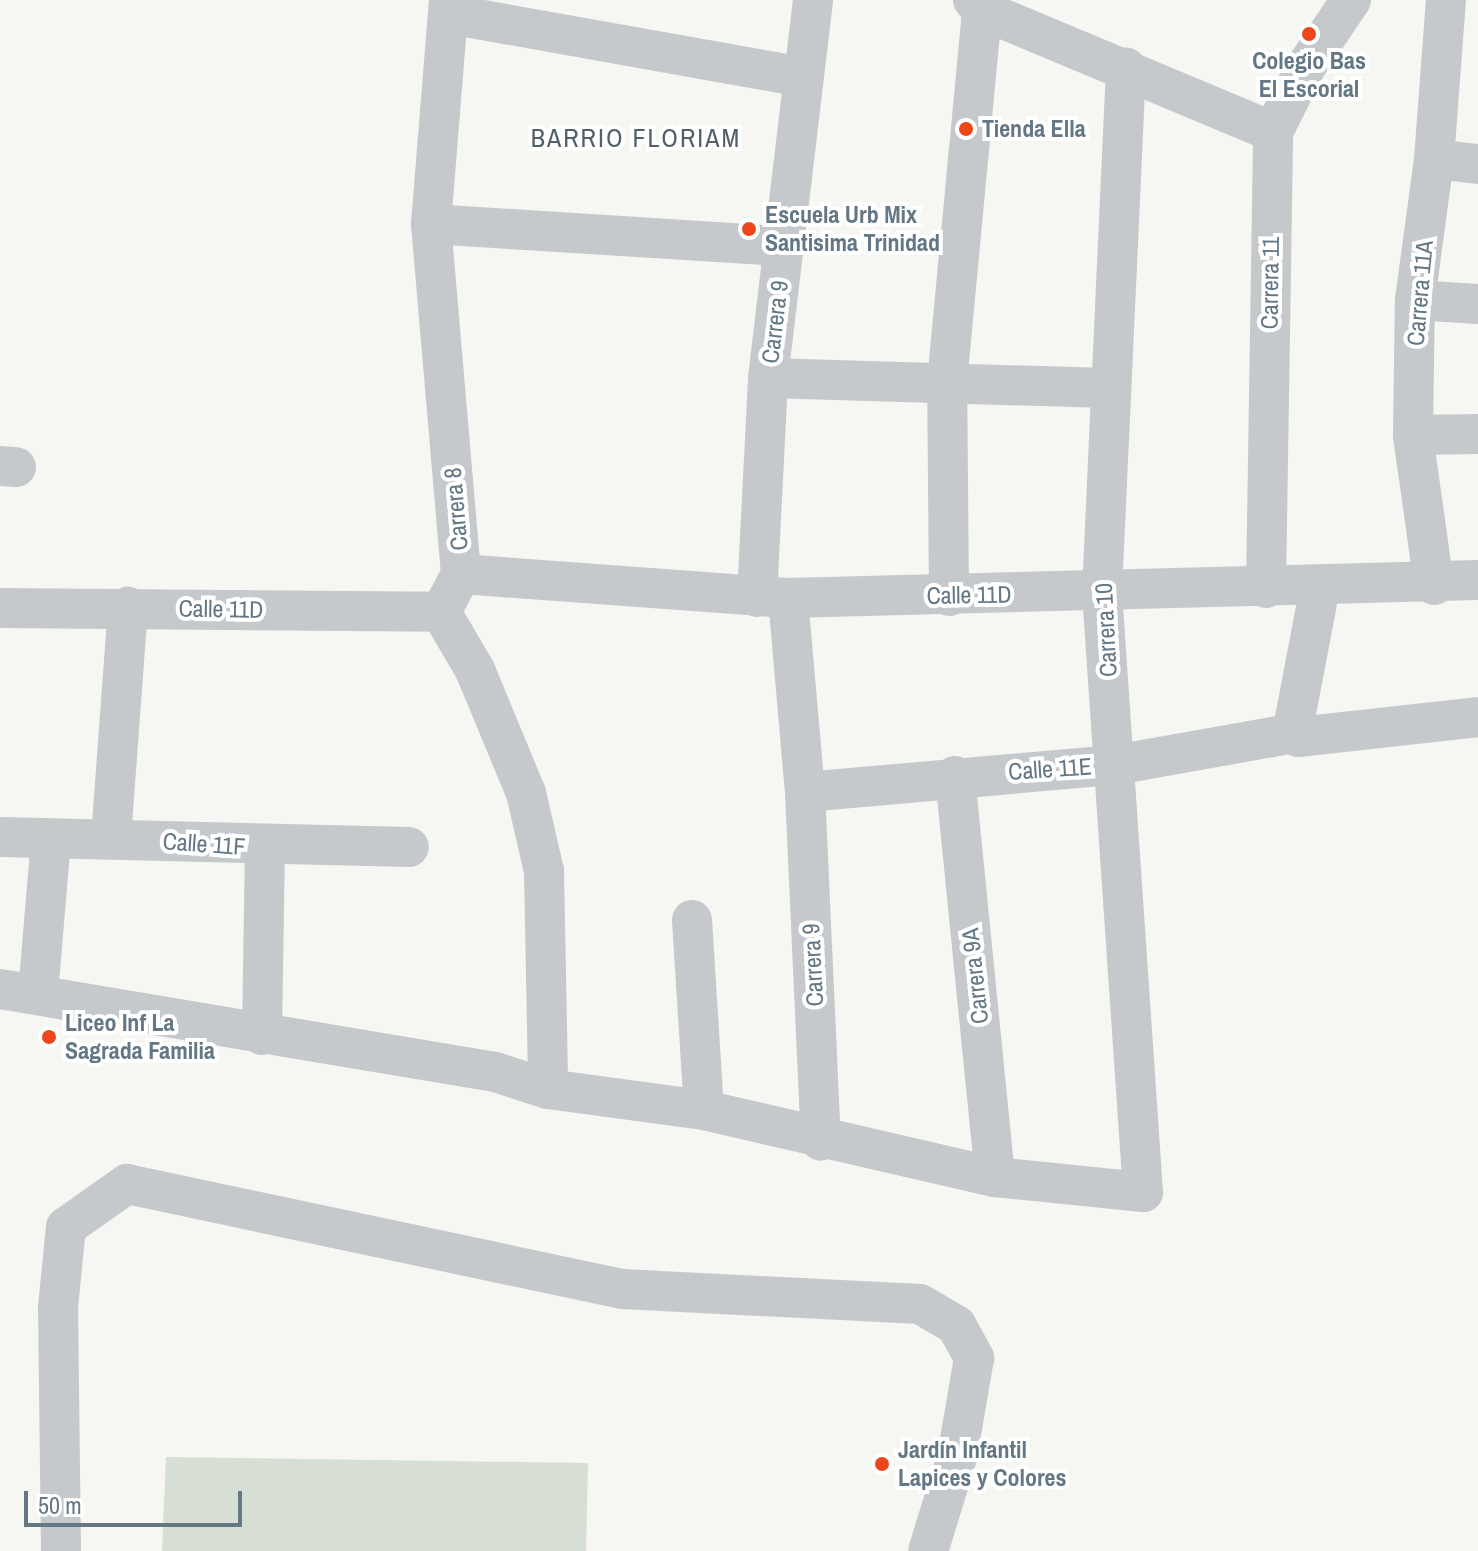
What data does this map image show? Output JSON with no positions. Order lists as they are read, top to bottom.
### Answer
{
  "streets": {
    "street": [
      "Carrera 11",
      "Carrera 11A",
      "Carrera 9",
      "Carrera 8",
      "Calle 11D",
      "Carrera 10",
      "Calle 11E",
      "Calle 11F",
      "Carrera 9A"
    ]
  },
  "crossings": [
    ["Carrera 11", "Calle 11D"],
    ["Carrera 11A", "Calle 11D"],
    ["Carrera 9", "Calle 11D"],
    ["Carrera 9", "Calle 11E"],
    ["Carrera 8", "Calle 11D"],
    ["Calle 11D", "Carrera 10"],
    ["Carrera 10", "Calle 11E"],
    ["Carrera 10", "Carrera 9A"],
    ["Calle 11E", "Carrera 9A"]
  ],
  "districts": ["BARRIO FLORIAM"],
  "places": [
    "Colegio Bas El Escorial",
    "Tienda Ella",
    "Escuela Urb Mix Santisima Trinidad",
    "Liceo Inf La Sagrada Familia",
    "Jardín Infantil Lapices y Colores"
  ],
  "scale_bar": "50 m"
}
